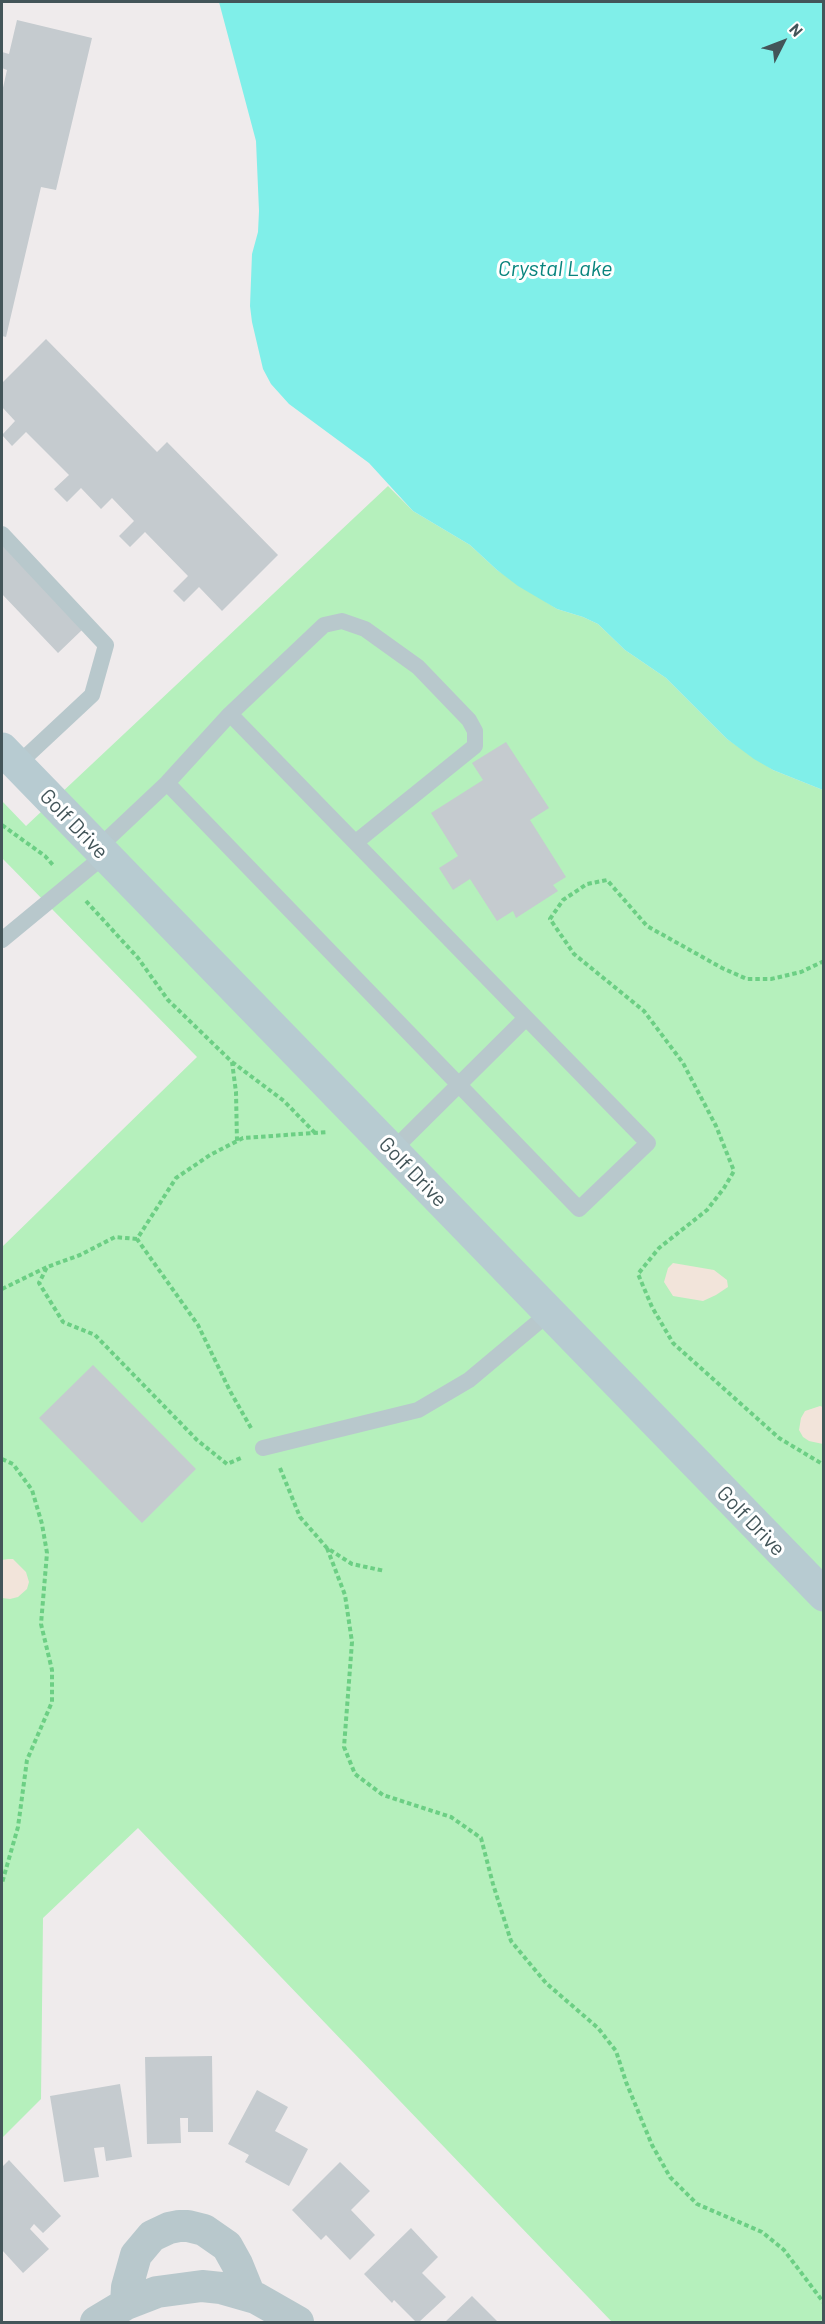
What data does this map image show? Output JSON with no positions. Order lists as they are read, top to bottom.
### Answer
{
  "streets": {
    "street": ["Golf Drive"]
  },
  "water": ["Crystal Lake"],
  "north": "top right"
}
